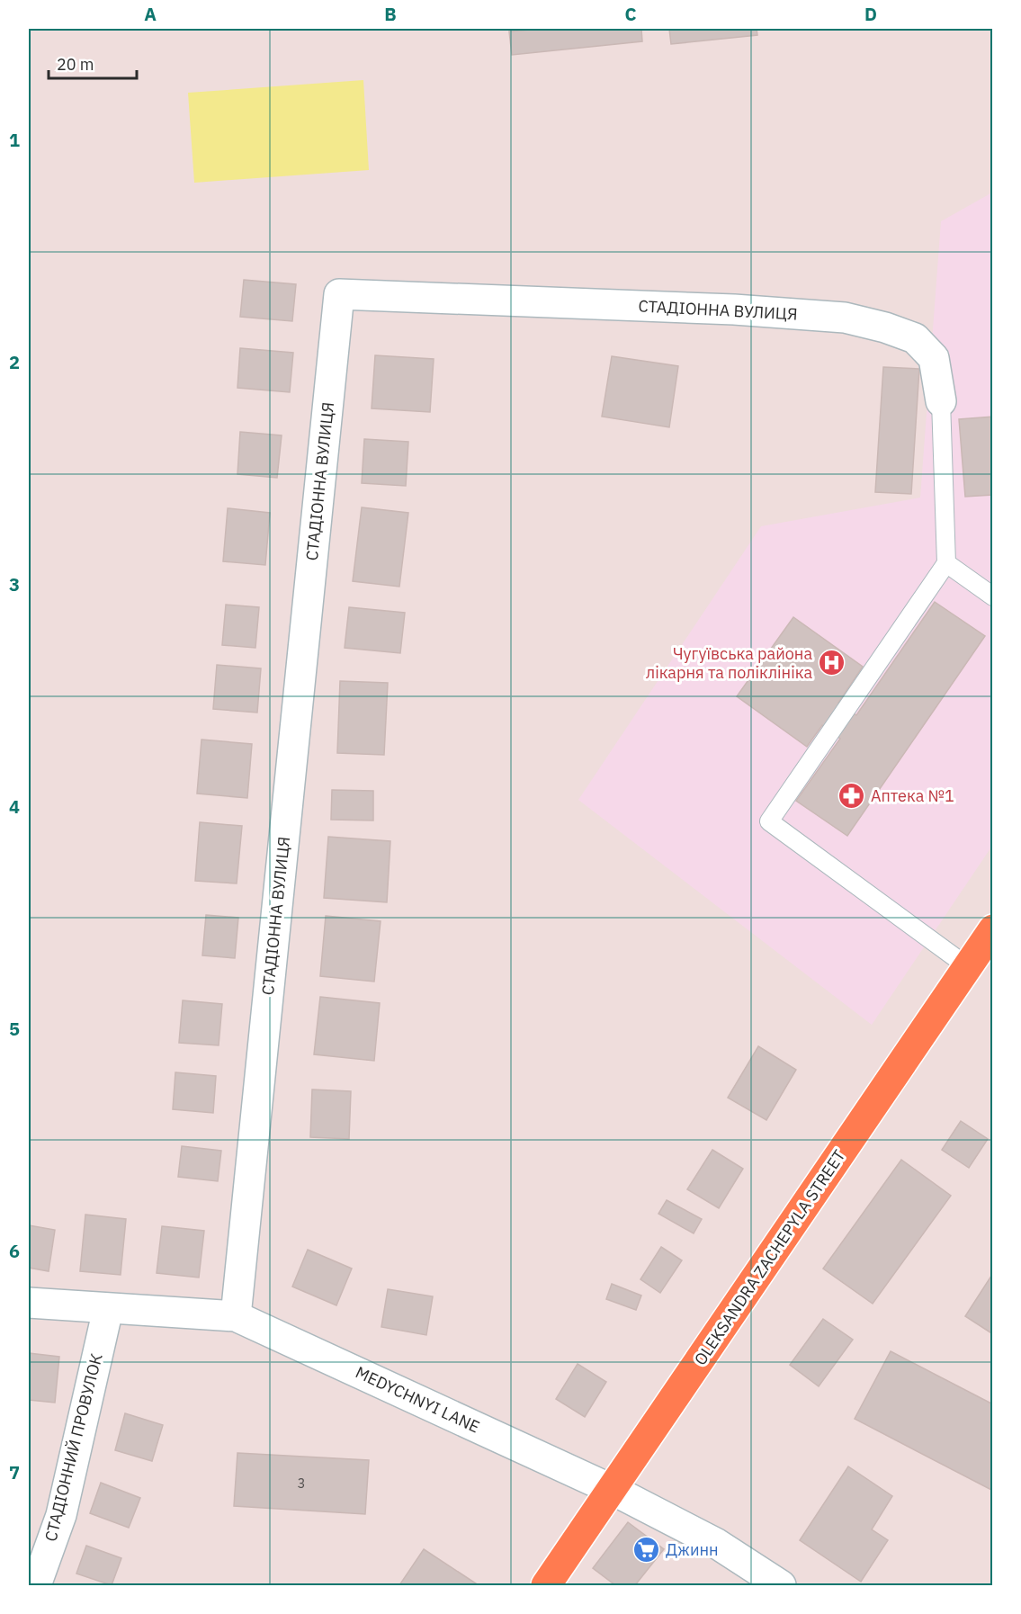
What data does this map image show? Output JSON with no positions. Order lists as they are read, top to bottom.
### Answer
{
  "streets": {
    "main road": ["OLEKSANDRA ZACHEPYLA STREET"],
    "street": ["СТАДІОННА ВУЛИЦЯ", "MEDYCHNYI LANE", "СТАДІОННИЙ ПРОВУЛОК"]
  },
  "crossings": [
    ["СТАДІОННА ВУЛИЦЯ", "MEDYCHNYI LANE"],
    ["OLEKSANDRA ZACHEPYLA STREET", "MEDYCHNYI LANE"],
    ["MEDYCHNYI LANE", "СТАДІОННИЙ ПРОВУЛОК"]
  ],
  "places": {
    "hospital": ["Чугуївська района лікарня та поліклініка"],
    "pharmacy": ["Аптека №1"],
    "supermarket": ["Джинн"]
  },
  "house_numbers": ["3"],
  "scale_bar": "20 m",
  "grid": {
    "columns": [
      "A",
      "B",
      "C",
      "D"
    ],
    "rows": [
      "1",
      "2",
      "3",
      "4",
      "5",
      "6",
      "7"
    ]
  }
}
